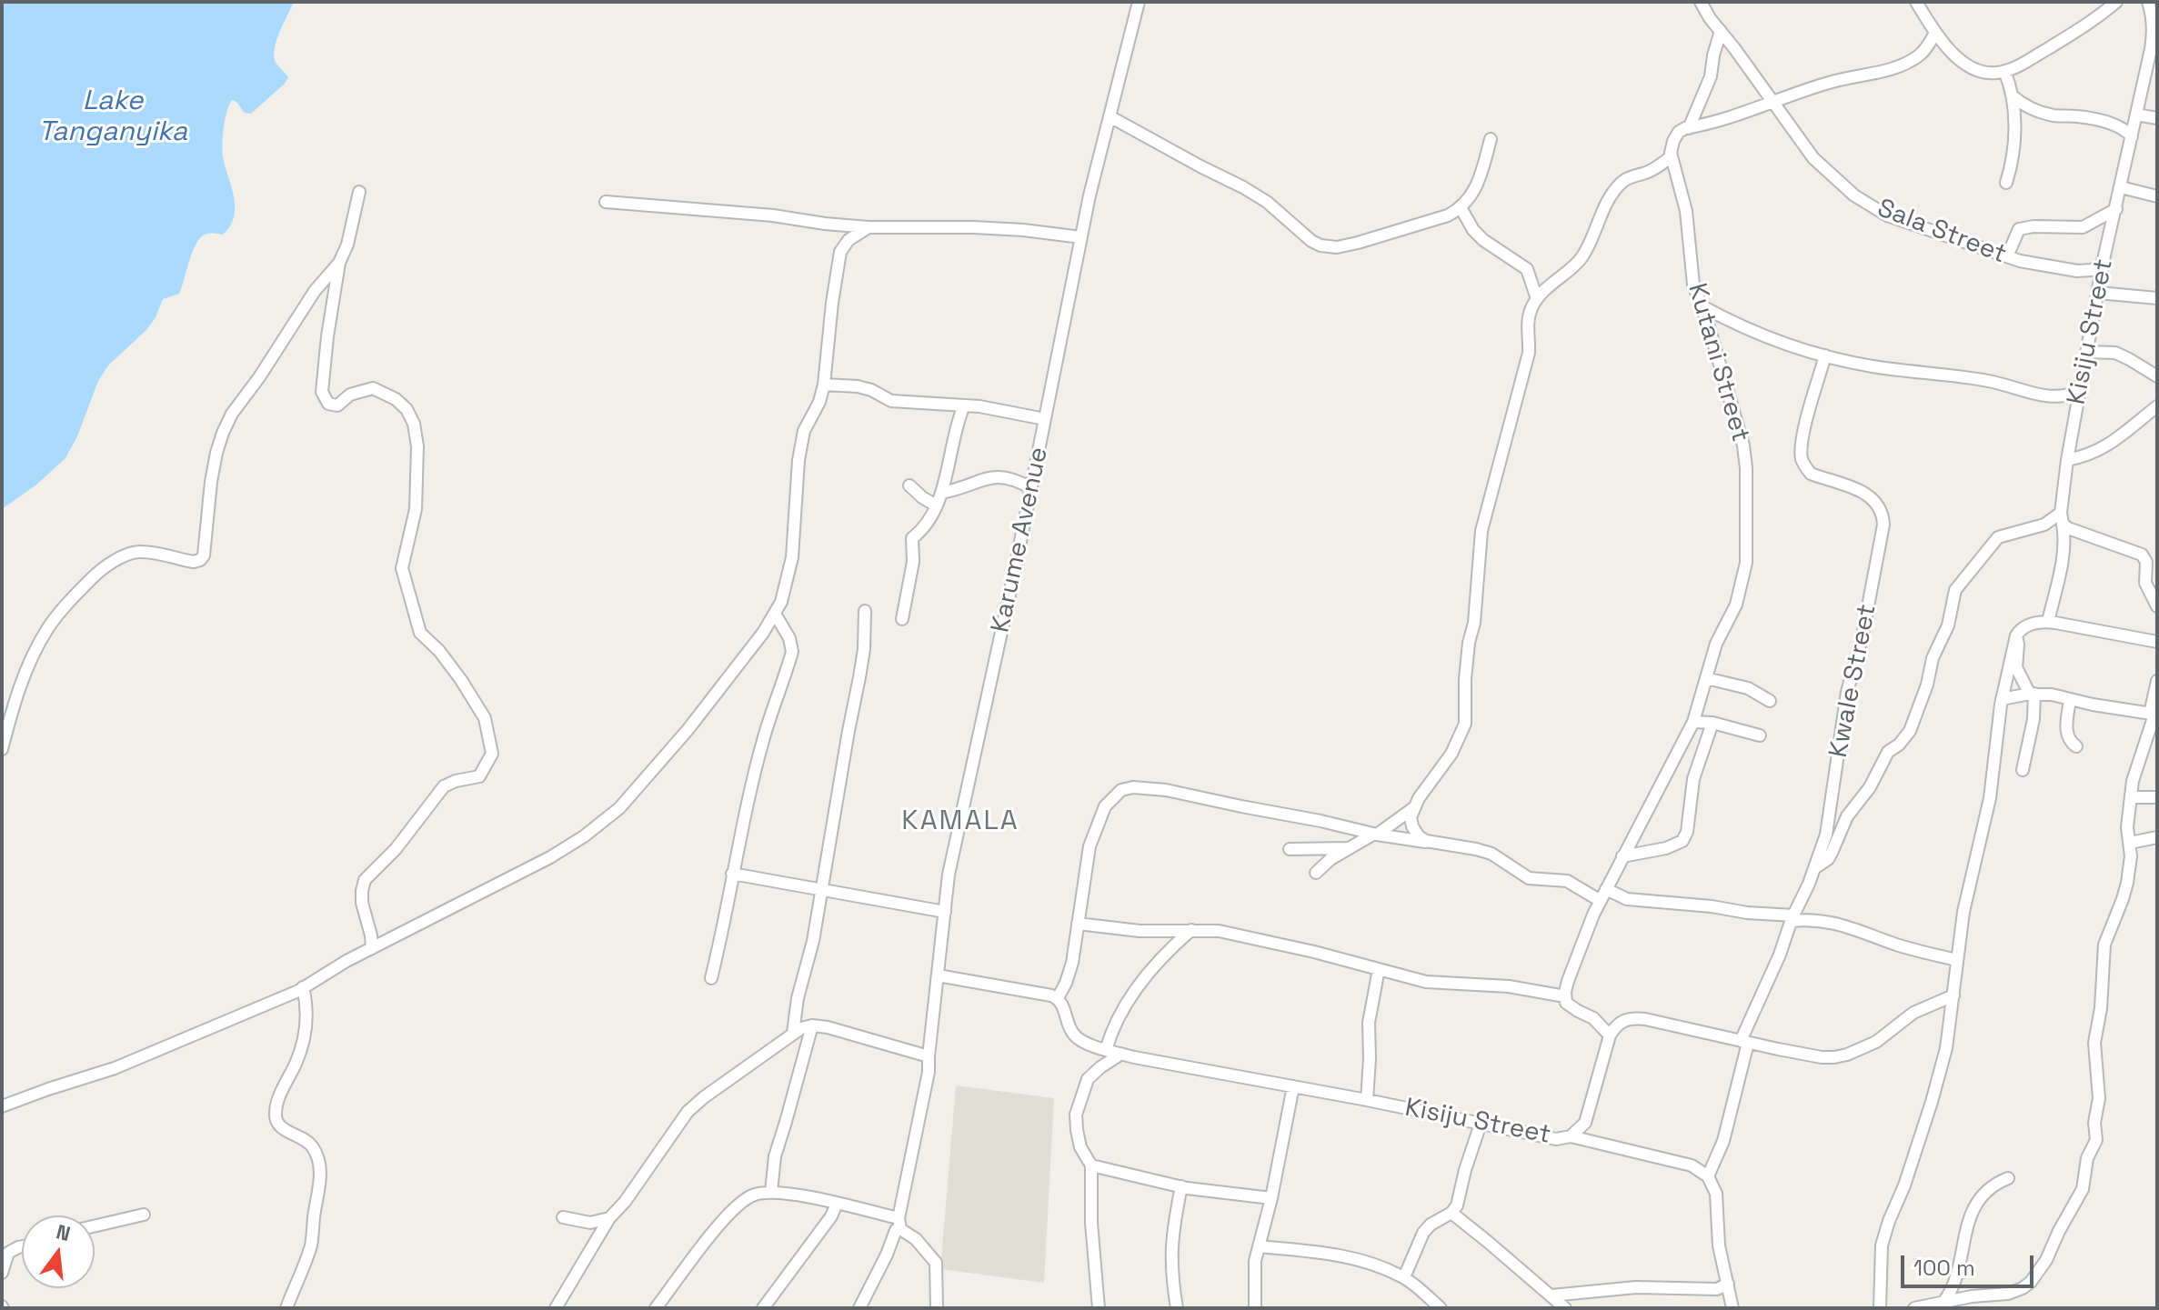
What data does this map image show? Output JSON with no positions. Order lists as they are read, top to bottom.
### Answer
{
  "streets": {
    "street": [
      "Sala Street",
      "Kisiju Street",
      "Kutani Street",
      "Karume Avenue",
      "Kwale Street"
    ]
  },
  "crossings": [
    ["Sala Street", "Kisiju Street"]
  ],
  "districts": ["KAMALA"],
  "water": ["Lake Tanganyika"],
  "scale_bar": "100 m",
  "north": "top"
}
